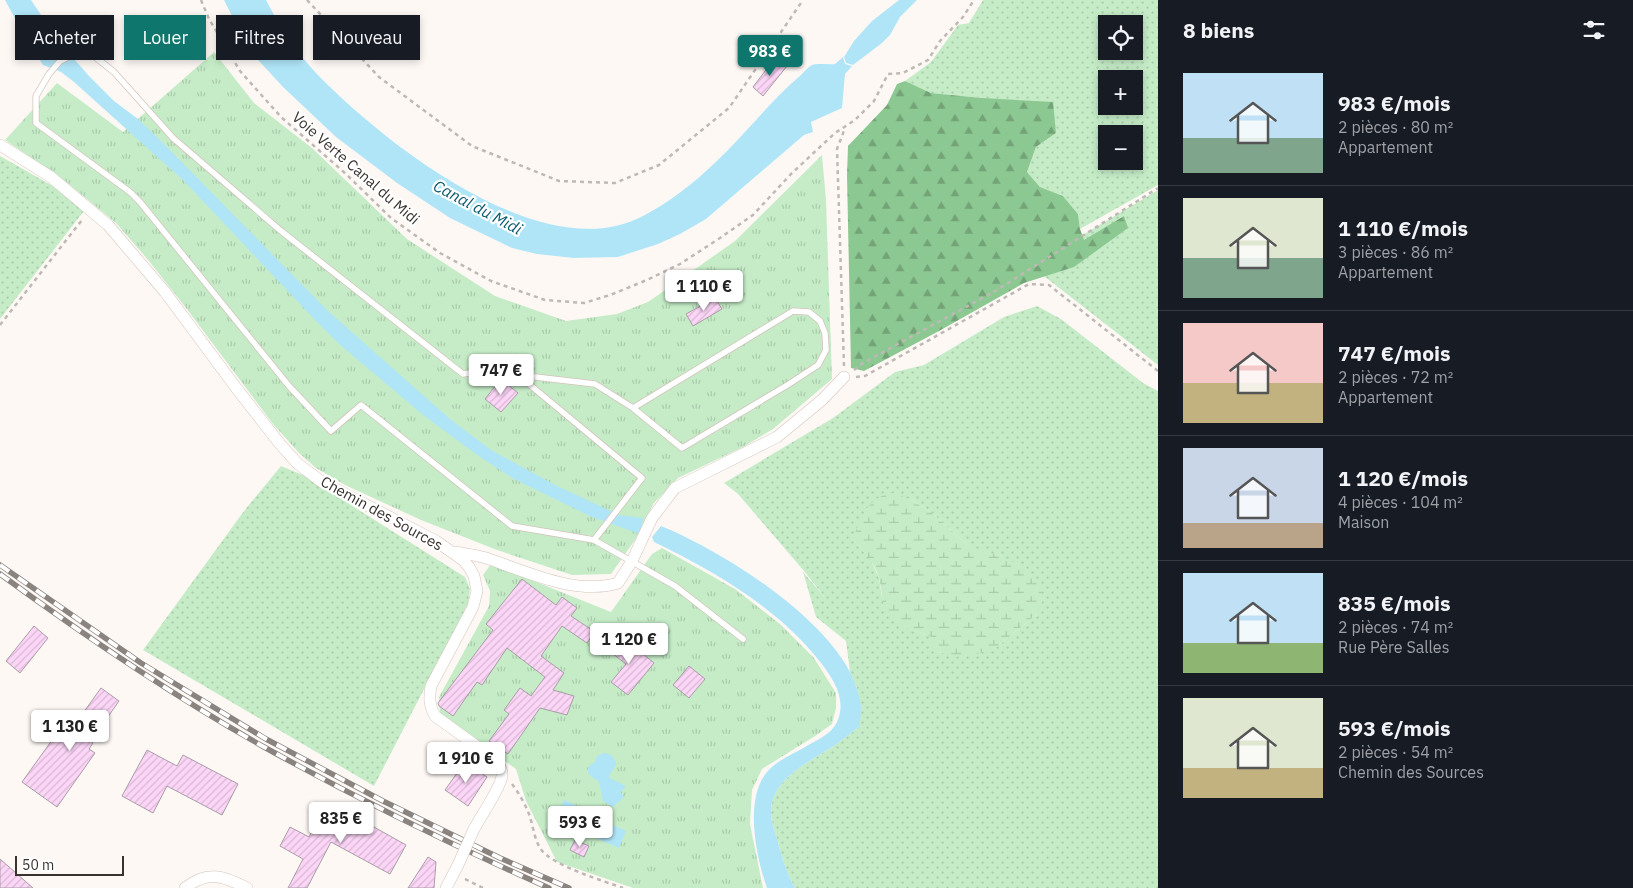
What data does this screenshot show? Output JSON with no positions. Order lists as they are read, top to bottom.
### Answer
{
  "streets": {
    "street": ["Chemin des Sources"],
    "path": ["Voie Verte Canal du Midi"]
  },
  "water": ["Canal du Midi"],
  "scale_bar": "50 m",
  "page": {
    "heading": "8 biens",
    "map_buttons": ["+", "−"],
    "chip": [
      "Acheter",
      "Louer",
      "Filtres",
      "Nouveau"
    ],
    "price": [
      "983 €",
      "1 110 €",
      "747 €",
      "1 120 €",
      "1 130 €",
      "1 910 €",
      "835 €",
      "593 €"
    ],
    "list": [
      {
        "name": "983 €/mois",
        "note": "2 pièces · 80 m² · Appartement"
      },
      {
        "name": "1 110 €/mois",
        "note": "3 pièces · 86 m² · Appartement"
      },
      {
        "name": "747 €/mois",
        "note": "2 pièces · 72 m² · Appartement"
      },
      {
        "name": "1 120 €/mois",
        "note": "4 pièces · 104 m² · Maison"
      },
      {
        "name": "835 €/mois",
        "note": "2 pièces · 74 m² · Rue Père Salles"
      },
      {
        "name": "593 €/mois",
        "note": "2 pièces · 54 m² · Chemin des Sources"
      }
    ],
    "scale": "50 m"
  }
}
